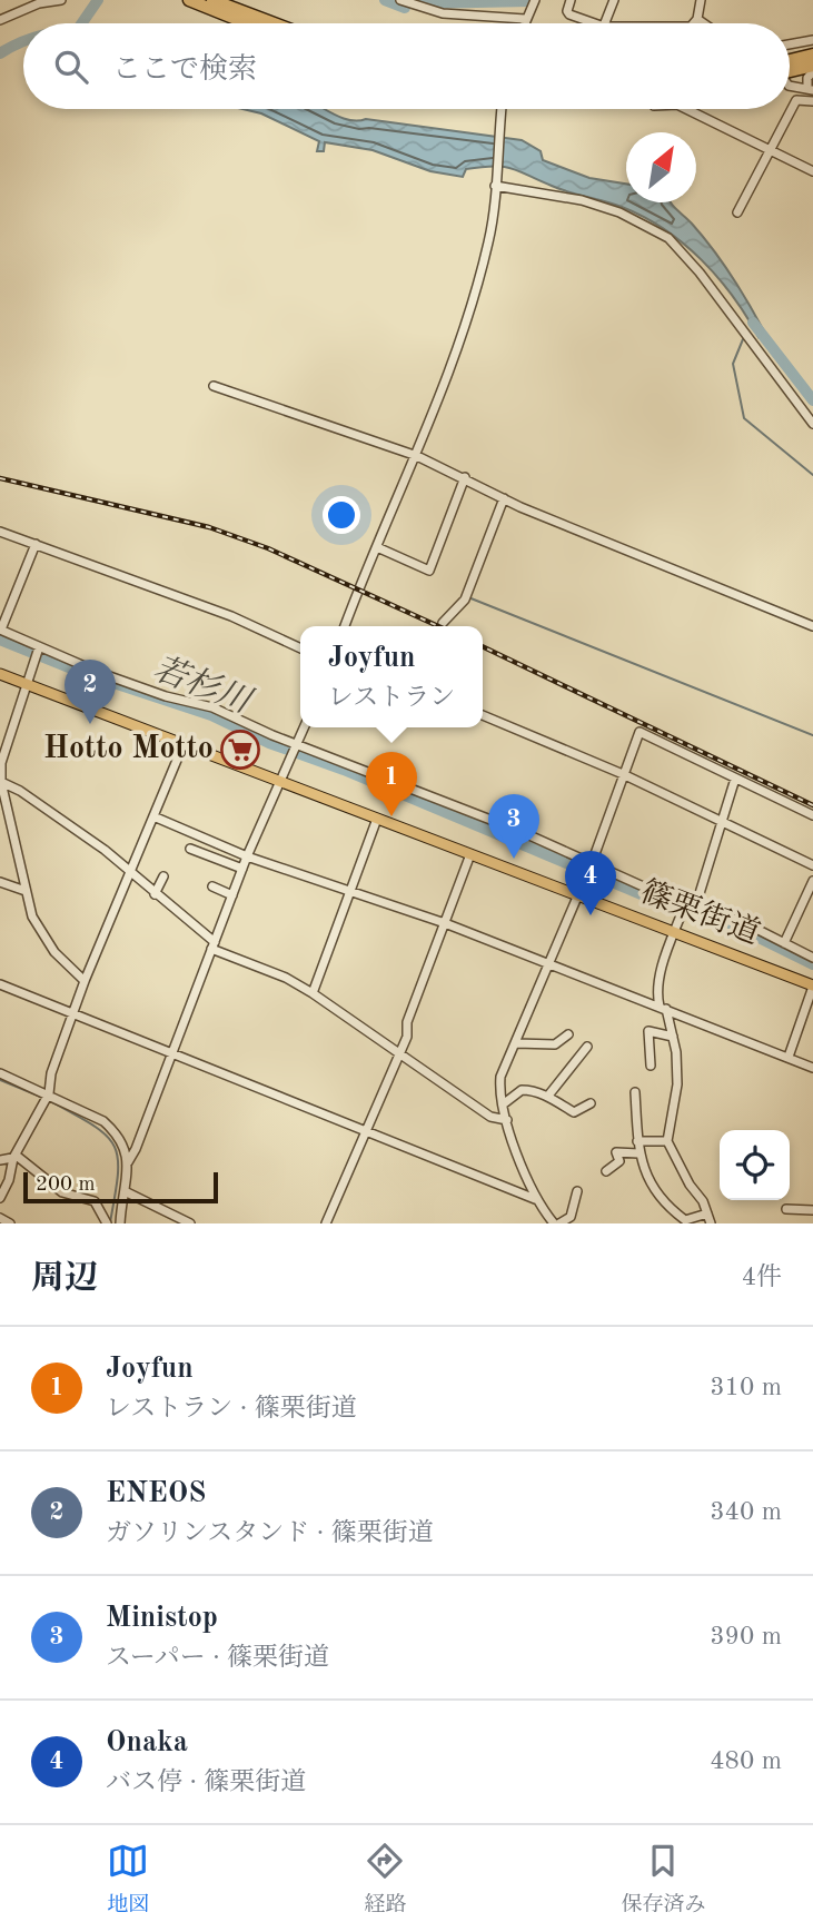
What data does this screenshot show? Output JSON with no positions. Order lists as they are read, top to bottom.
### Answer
{
  "streets": {
    "main road": ["篠栗街道"]
  },
  "water": ["若杉川"],
  "places": {
    "supermarket": ["Hotto Motto"]
  },
  "scale_bar": "200 m",
  "north": "top right",
  "page": {
    "search": "ここで検索",
    "popup": ["Joyfun", "レストラン"],
    "pins": [
      "2",
      "1",
      "3",
      "4"
    ],
    "scale": "200 m",
    "heading": ["周辺", "4件"],
    "list": [
      {
        "mark": "1",
        "name": "Joyfun",
        "note": "レストラン · 篠栗街道",
        "value": "310 m"
      },
      {
        "mark": "2",
        "name": "ENEOS",
        "note": "ガソリンスタンド · 篠栗街道",
        "value": "340 m"
      },
      {
        "mark": "3",
        "name": "Ministop",
        "note": "スーパー · 篠栗街道",
        "value": "390 m"
      },
      {
        "mark": "4",
        "name": "Onaka",
        "note": "バス停 · 篠栗街道",
        "value": "480 m"
      }
    ],
    "nav": ["地図", "経路", "保存済み"]
  }
}
